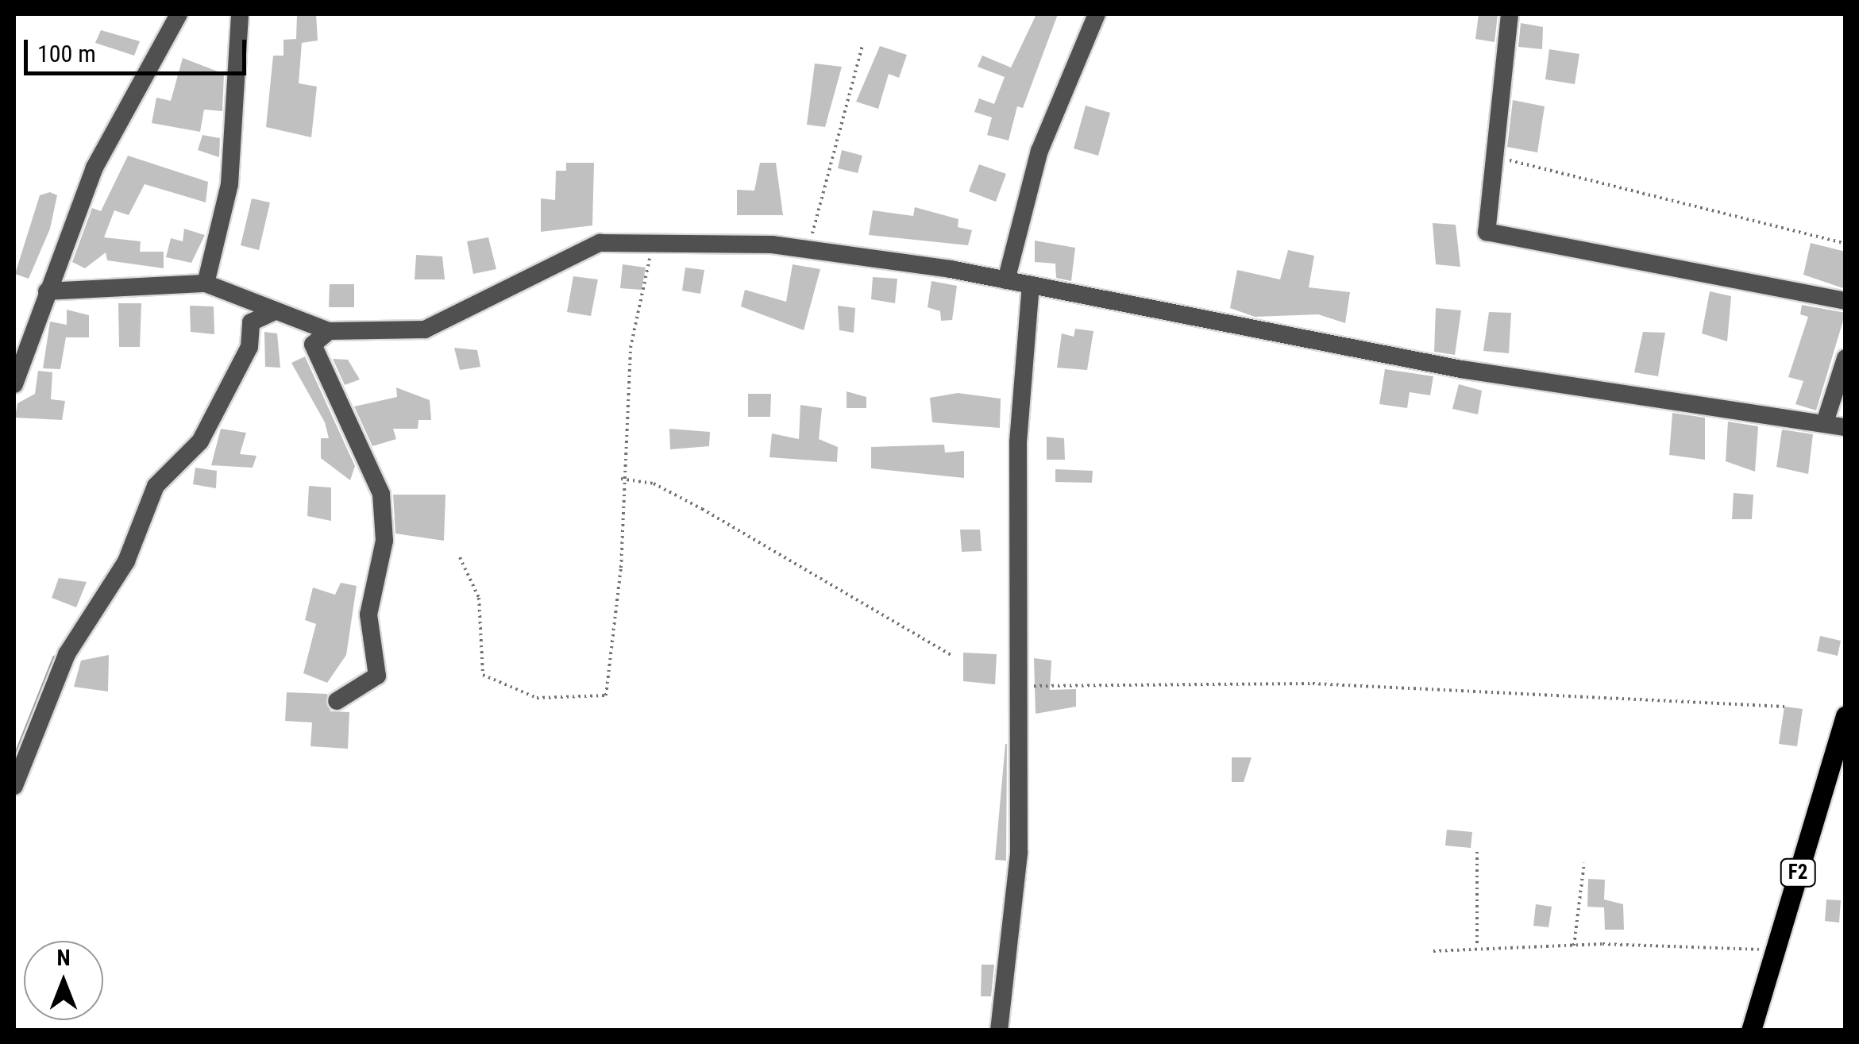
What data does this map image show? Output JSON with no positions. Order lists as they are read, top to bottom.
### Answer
{
  "streets": {
    "main road": ["F2"]
  },
  "scale_bar": "100 m",
  "north": "top"
}
